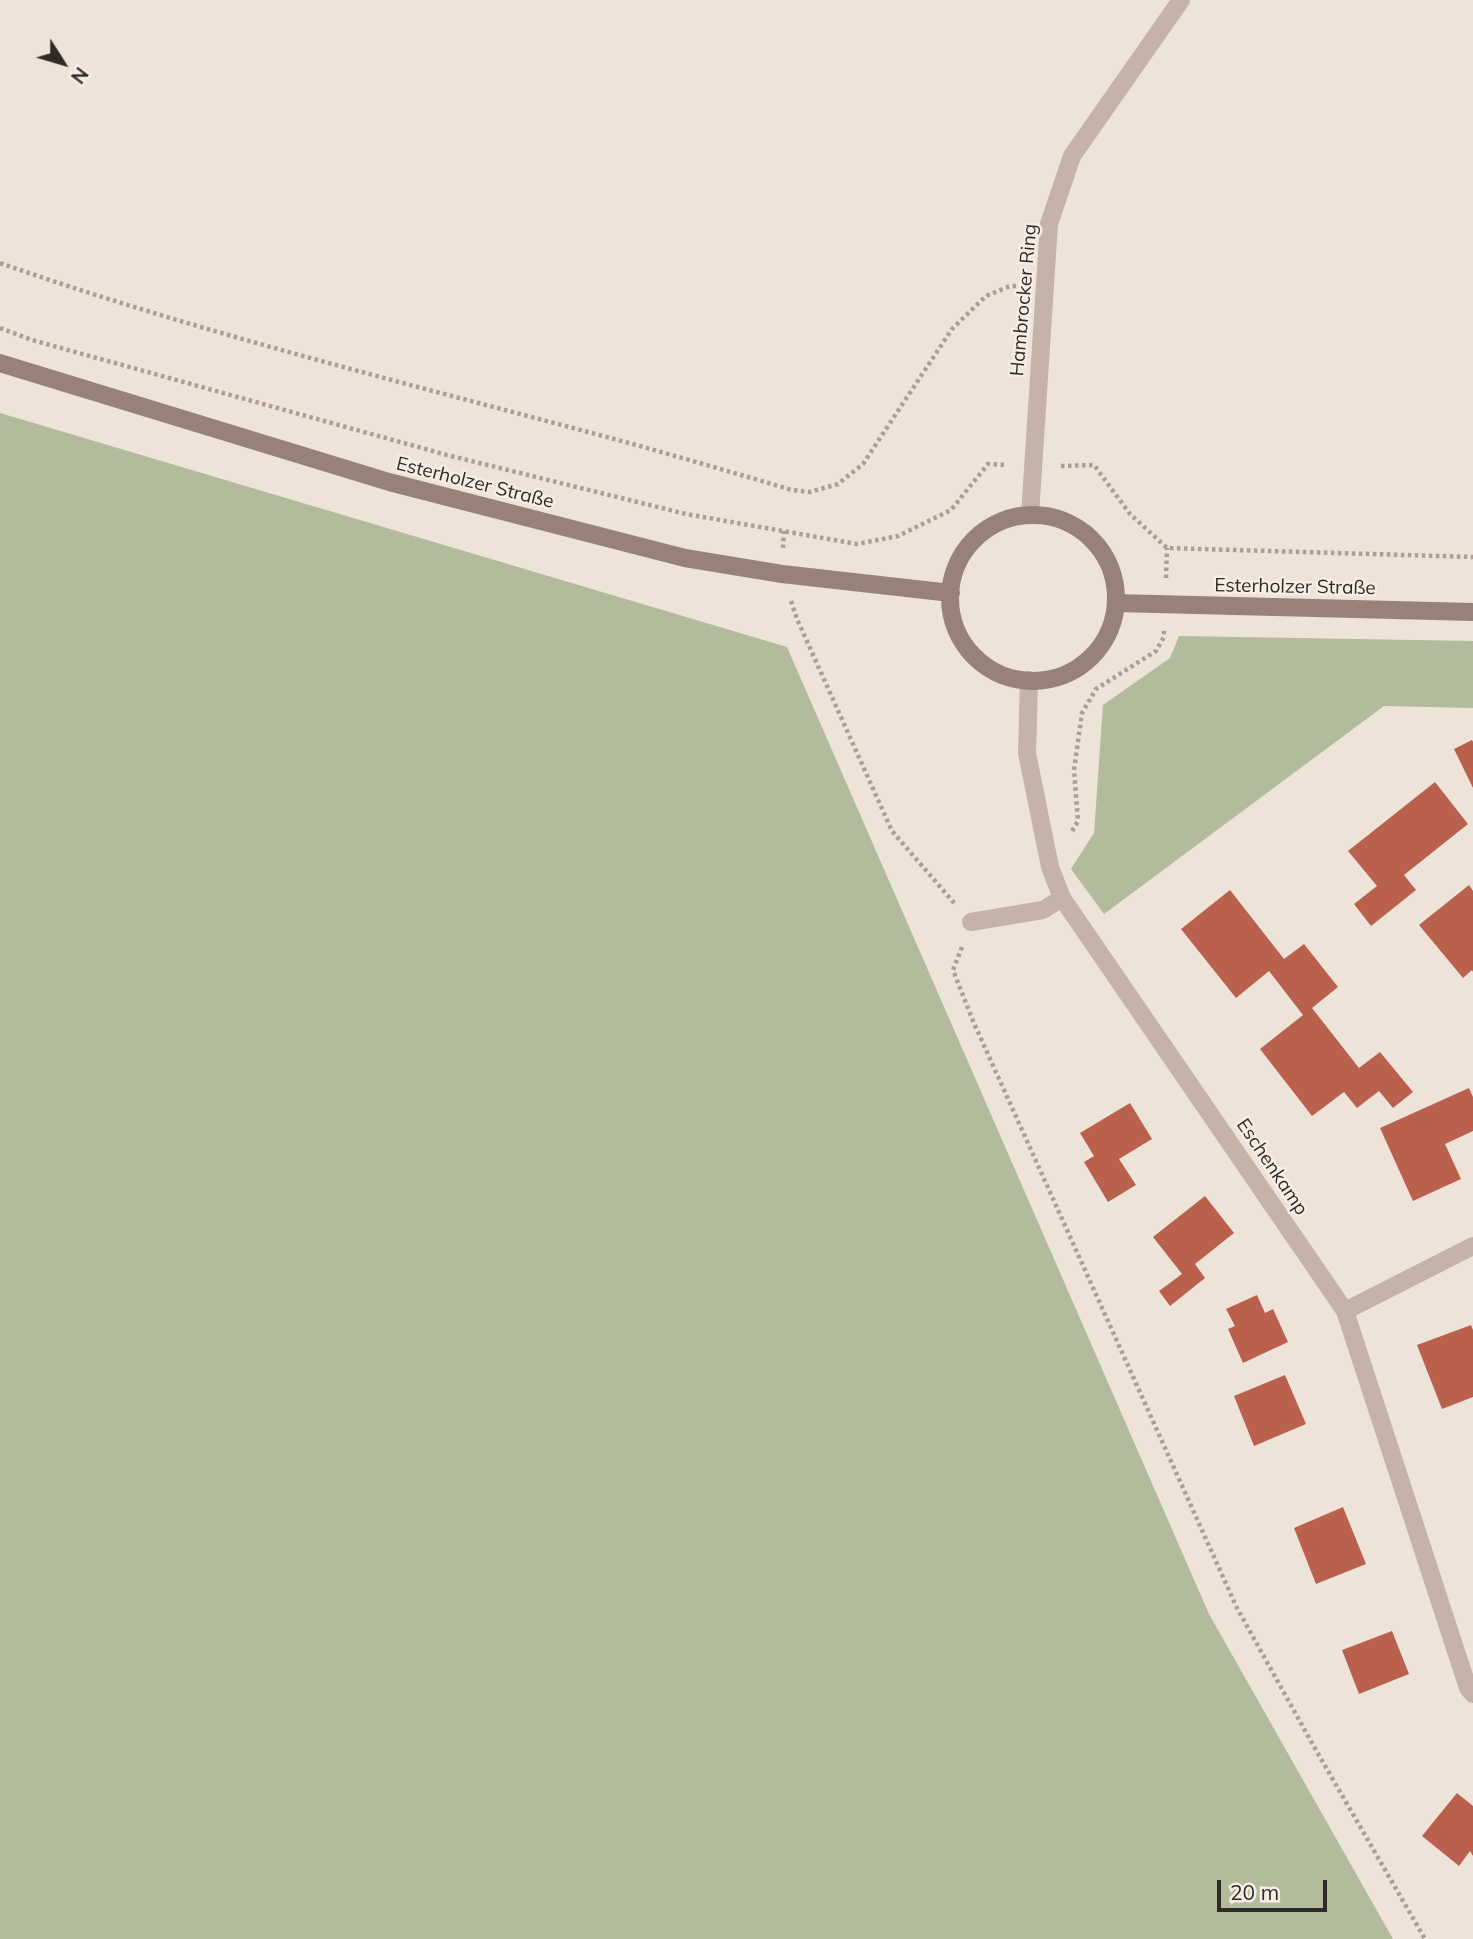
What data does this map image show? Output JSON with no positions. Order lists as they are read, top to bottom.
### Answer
{
  "streets": {
    "main road": ["Esterholzer Straße"],
    "street": ["Hambrocker Ring", "Eschenkamp"]
  },
  "crossings": [
    ["Hambrocker Ring", "Esterholzer Straße"],
    ["Hambrocker Ring", "Eschenkamp"],
    ["Esterholzer Straße", "Eschenkamp"]
  ],
  "scale_bar": "20 m",
  "north": "bottom right"
}
